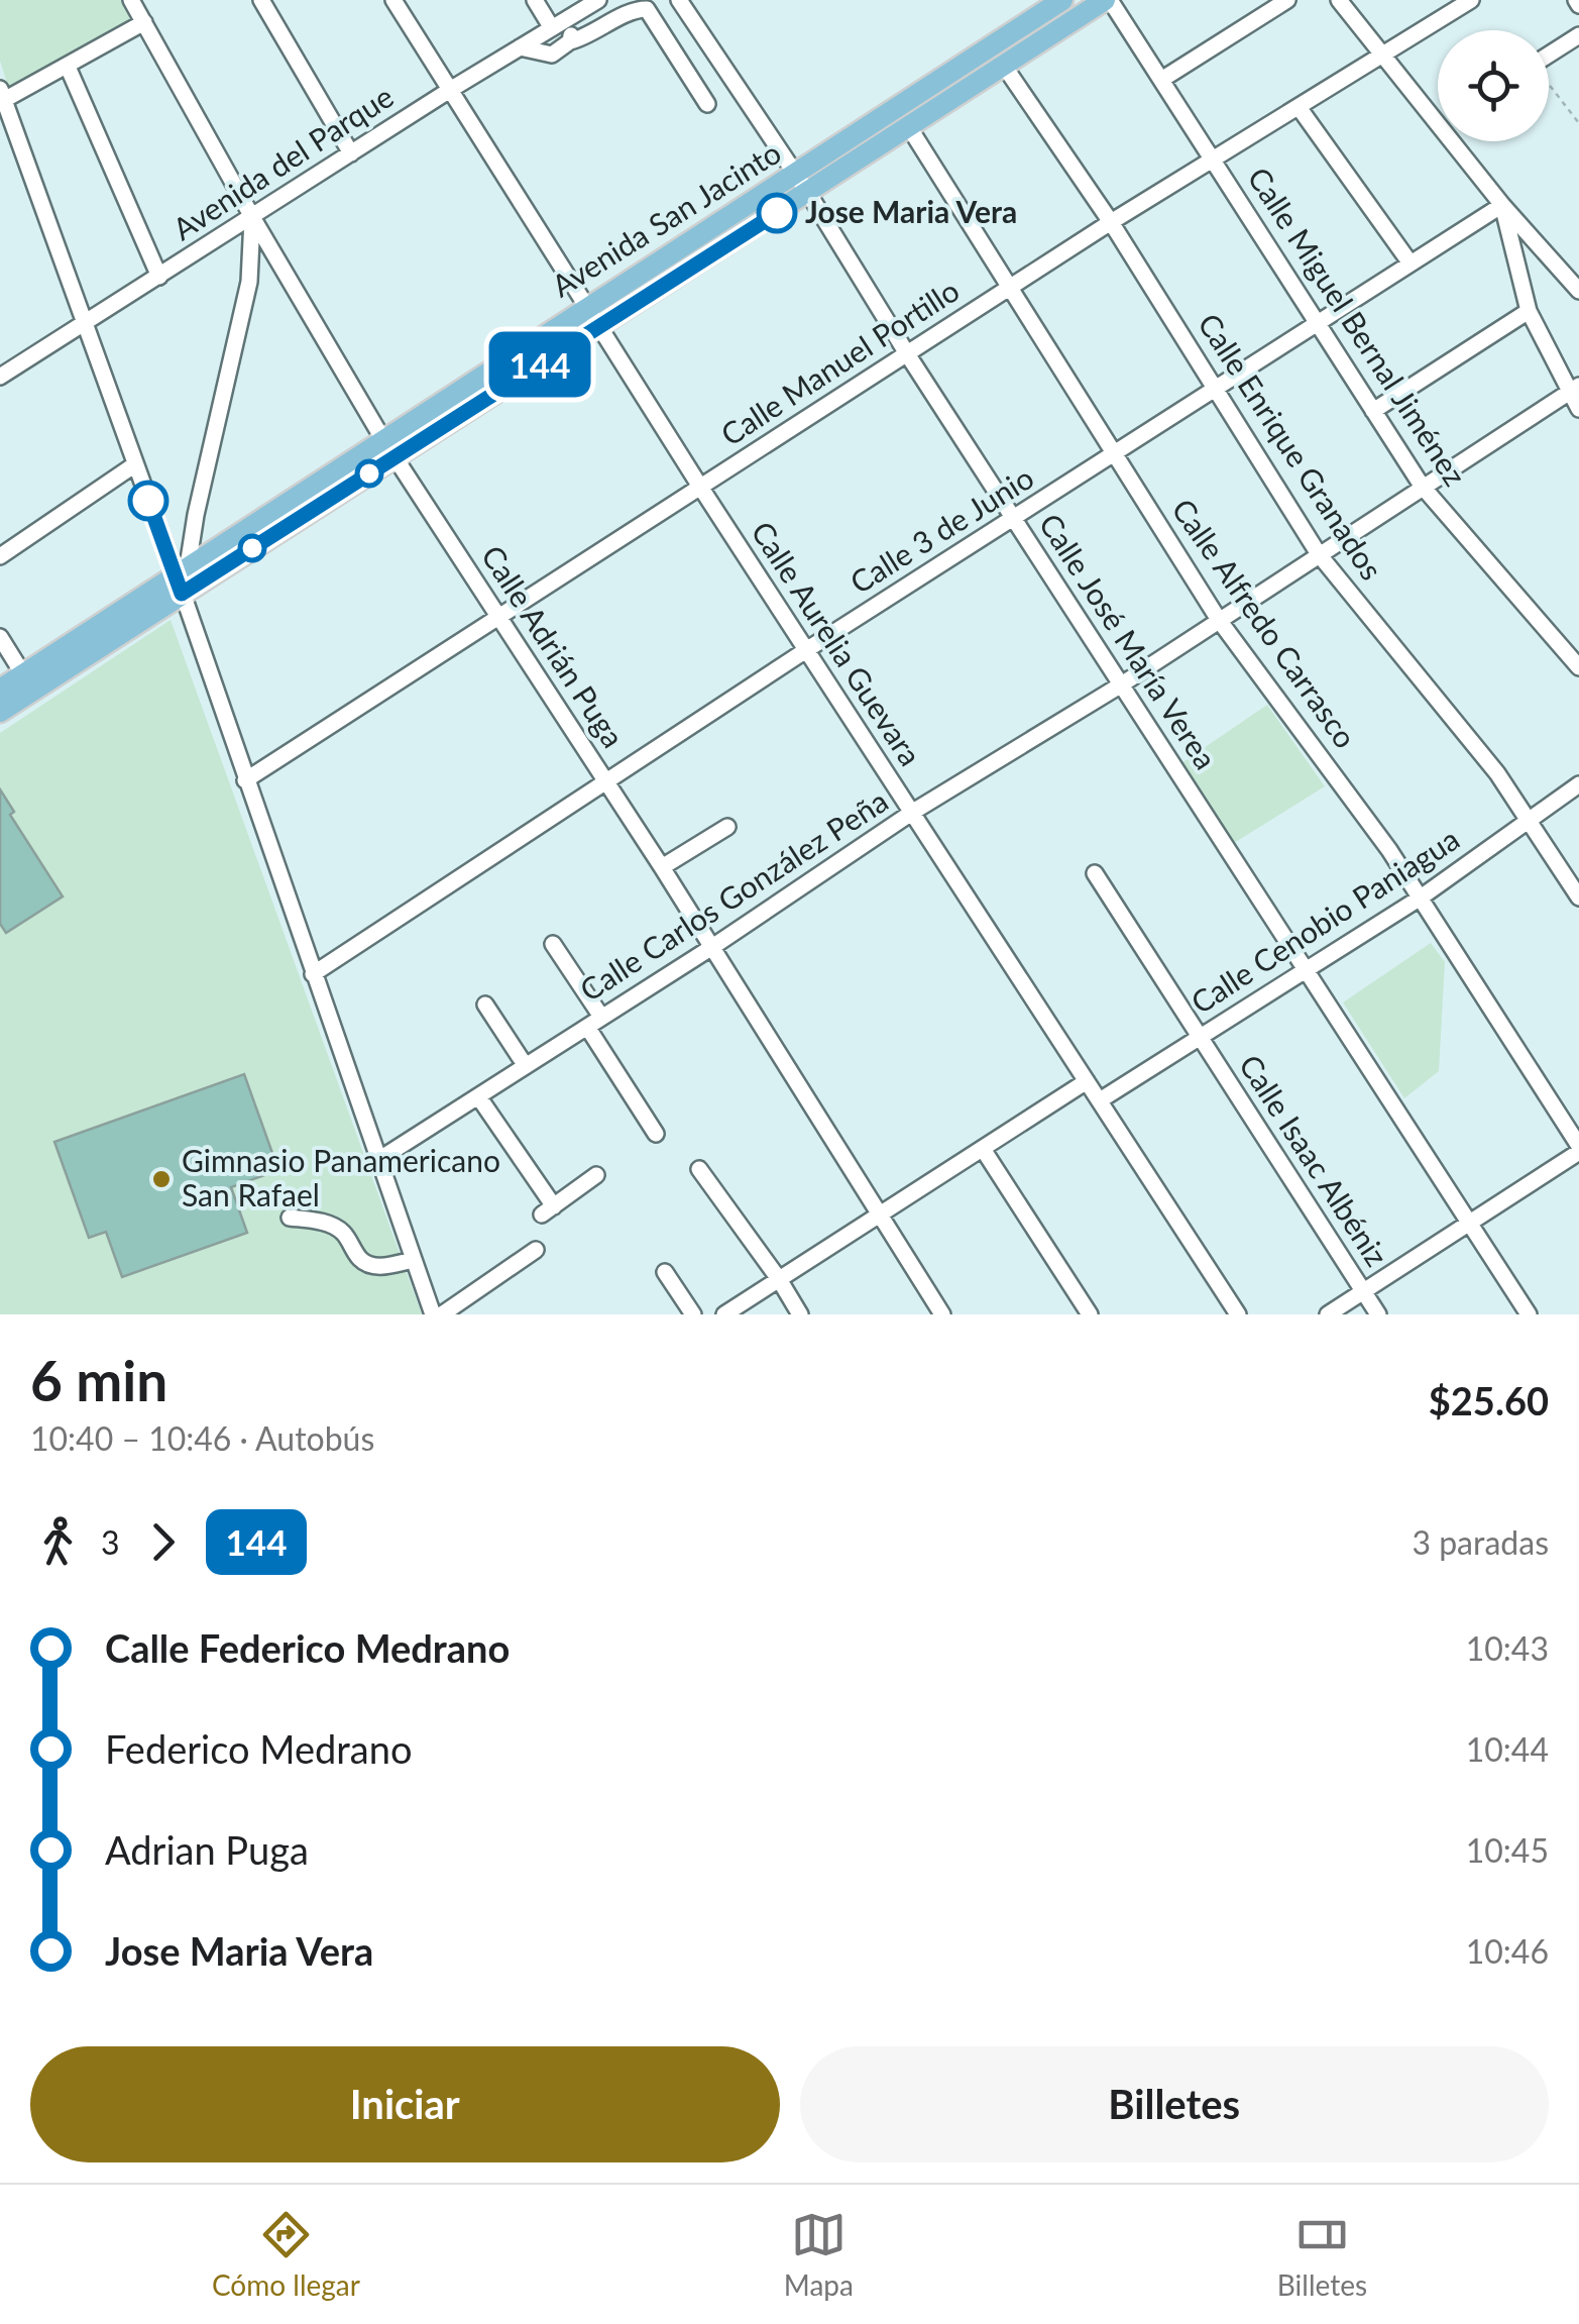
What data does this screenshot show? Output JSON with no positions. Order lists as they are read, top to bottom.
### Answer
{
  "streets": {
    "main road": ["Avenida San Jacinto"],
    "street": [
      "Avenida del Parque",
      "Calle Miguel Bernal Jiménez",
      "Calle Manuel Portillo",
      "Calle Enrique Granados",
      "Calle 3 de Junio",
      "Calle Alfredo Carrasco",
      "Calle José María Verea",
      "Calle Aurelia Guevara",
      "Calle Adrián Puga",
      "Calle Carlos González Peña",
      "Calle Cenobio Paniagua",
      "Calle Isaac Albéniz"
    ]
  },
  "crossings": [
    ["Avenida del Parque", "Calle Aurelia Guevara"],
    ["Avenida del Parque", "Calle Adrián Puga"],
    ["Avenida San Jacinto", "Calle Miguel Bernal Jiménez"],
    ["Avenida San Jacinto", "Calle Enrique Granados"],
    ["Avenida San Jacinto", "Calle Alfredo Carrasco"],
    ["Avenida San Jacinto", "Calle José María Verea"],
    ["Avenida San Jacinto", "Calle Aurelia Guevara"],
    ["Avenida San Jacinto", "Calle Adrián Puga"],
    ["Calle Miguel Bernal Jiménez", "Calle Manuel Portillo"],
    ["Calle Miguel Bernal Jiménez", "Calle 3 de Junio"],
    ["Calle Miguel Bernal Jiménez", "Calle Carlos González Peña"],
    ["Calle Manuel Portillo", "Calle Enrique Granados"],
    ["Calle Manuel Portillo", "Calle Alfredo Carrasco"],
    ["Calle Manuel Portillo", "Calle José María Verea"],
    ["Calle Manuel Portillo", "Calle Aurelia Guevara"],
    ["Calle Manuel Portillo", "Calle Adrián Puga"],
    ["Calle Enrique Granados", "Calle 3 de Junio"],
    ["Calle Enrique Granados", "Calle Carlos González Peña"],
    ["Calle Enrique Granados", "Calle Cenobio Paniagua"],
    ["Calle 3 de Junio", "Calle Alfredo Carrasco"],
    ["Calle 3 de Junio", "Calle José María Verea"],
    ["Calle 3 de Junio", "Calle Aurelia Guevara"],
    ["Calle 3 de Junio", "Calle Adrián Puga"],
    ["Calle Alfredo Carrasco", "Calle Carlos González Peña"],
    ["Calle Alfredo Carrasco", "Calle Cenobio Paniagua"],
    ["Calle José María Verea", "Calle Carlos González Peña"],
    ["Calle José María Verea", "Calle Cenobio Paniagua"],
    ["Calle Aurelia Guevara", "Calle Carlos González Peña"],
    ["Calle Aurelia Guevara", "Calle Cenobio Paniagua"],
    ["Calle Adrián Puga", "Calle Carlos González Peña"],
    ["Calle Cenobio Paniagua", "Calle Isaac Albéniz"]
  ],
  "places": ["Jose Maria Vera", "Gimnasio Panamericano San Rafael"],
  "lines": ["bus line 144"],
  "page": {
    "on_map": "144",
    "heading": ["6 min", "10:40 – 10:46 · Autobús", "$25.60"],
    "legs": ["3", "144", "3 paradas"],
    "list": [
      {
        "name": "Calle Federico Medrano",
        "value": "10:43"
      },
      {
        "name": "Federico Medrano",
        "value": "10:44"
      },
      {
        "name": "Adrian Puga",
        "value": "10:45"
      },
      {
        "name": "Jose Maria Vera",
        "value": "10:46"
      }
    ],
    "buttons": ["Iniciar", "Billetes"],
    "tabs": ["Cómo llegar", "Mapa", "Billetes"]
  }
}
